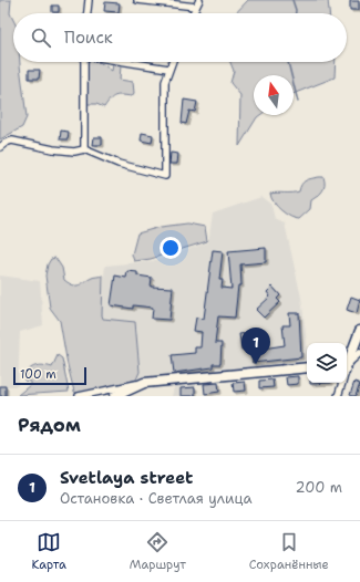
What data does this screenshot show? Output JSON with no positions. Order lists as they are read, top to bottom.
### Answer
{
  "scale_bar": "100 m",
  "north": "top",
  "page": {
    "search": "Поиск",
    "pins": "1",
    "scale": "100 m",
    "heading": "Рядом",
    "list": [
      {
        "mark": "1",
        "name": "Svetlaya street",
        "note": "Остановка · Светлая улица",
        "value": "200 m"
      }
    ],
    "nav": ["Карта", "Маршрут", "Сохранённые"]
  }
}
